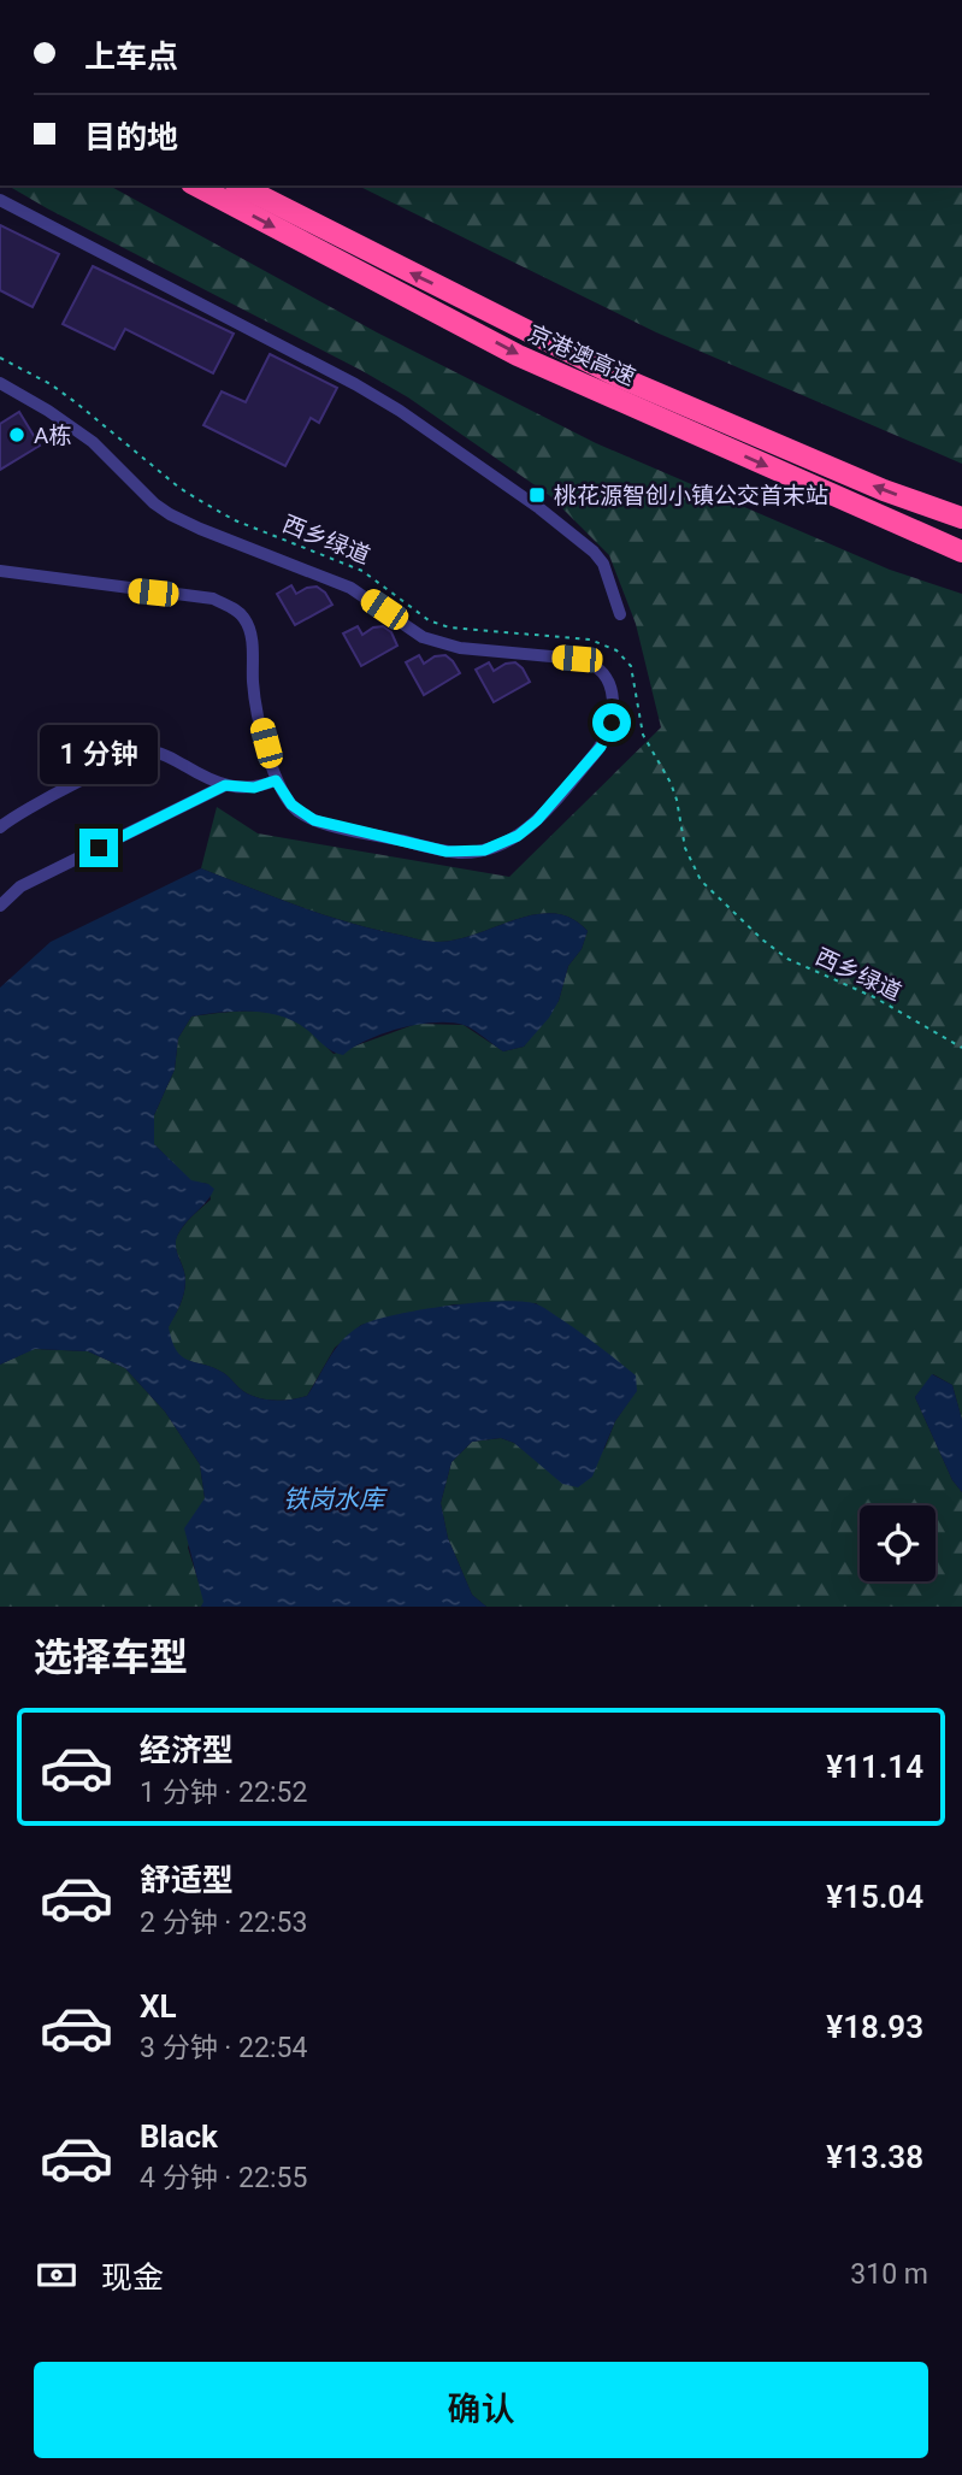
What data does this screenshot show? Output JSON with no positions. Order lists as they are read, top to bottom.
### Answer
{
  "streets": {
    "highway": ["京港澳高速"],
    "path": ["西乡绿道"]
  },
  "water": ["铁岗水库"],
  "places": {
    "other": ["A栋"],
    "transit": ["桃花源智创小镇公交首末站"]
  },
  "page": {
    "banner": ["上车点", "目的地"],
    "bubble": "1 分钟",
    "heading": "选择车型",
    "list": [
      {
        "name": "经济型",
        "note": "1 分钟 · 22:52",
        "value": "¥11.14"
      },
      {
        "name": "舒适型",
        "note": "2 分钟 · 22:53",
        "value": "¥15.04"
      },
      {
        "name": "XL",
        "note": "3 分钟 · 22:54",
        "value": "¥18.93"
      },
      {
        "name": "Black",
        "note": "4 分钟 · 22:55",
        "value": "¥13.38"
      }
    ],
    "pay": ["现金", "310 m"],
    "buttons": "确认"
  }
}
